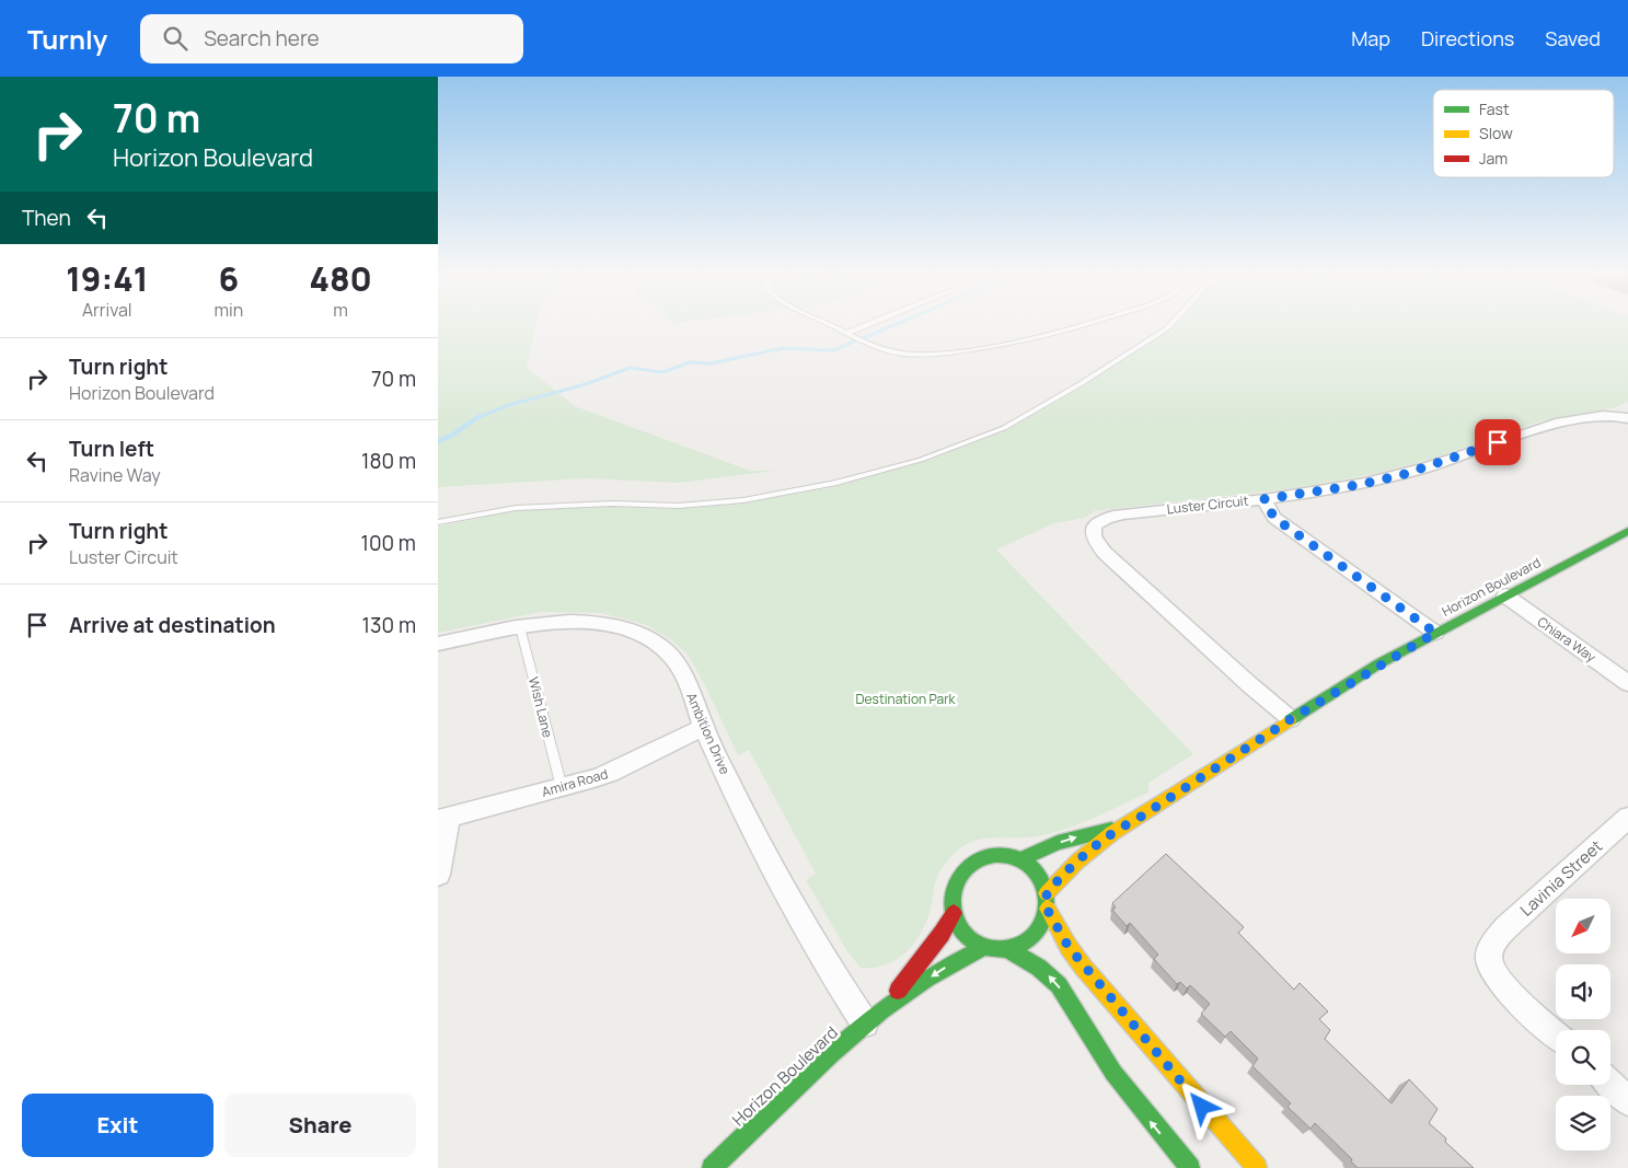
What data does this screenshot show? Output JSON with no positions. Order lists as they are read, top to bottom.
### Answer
{
  "streets": {
    "street": [
      "Luster Circuit",
      "Horizon Boulevard",
      "Chiara Way",
      "Ambition Drive",
      "Amira Road",
      "Lavinia Street"
    ],
    "lane": ["Wish Lane"]
  },
  "crossings": [
    ["Luster Circuit", "Horizon Boulevard"],
    ["Horizon Boulevard", "Chiara Way"],
    ["Horizon Boulevard", "Ambition Drive"],
    ["Wish Lane", "Ambition Drive"],
    ["Wish Lane", "Amira Road"],
    ["Ambition Drive", "Amira Road"]
  ],
  "parks": ["Destination Park"],
  "legend": ["Fast", "Slow", "Jam"],
  "north": "bottom left",
  "page": {
    "header": "Turnly",
    "search": "Search here",
    "nav": ["Map", "Directions", "Saved"],
    "turn": ["70 m", "Horizon Boulevard"],
    "then": "Then",
    "eta": [
      "19:41",
      "Arrival",
      "6",
      "min",
      "480",
      "m"
    ],
    "list": [
      {
        "name": "Turn right",
        "note": "Horizon Boulevard",
        "value": "70 m"
      },
      {
        "name": "Turn left",
        "note": "Ravine Way",
        "value": "180 m"
      },
      {
        "name": "Turn right",
        "note": "Luster Circuit",
        "value": "100 m"
      },
      {
        "name": "Arrive at destination",
        "value": "130 m"
      }
    ],
    "buttons": ["Exit", "Share"]
  }
}
